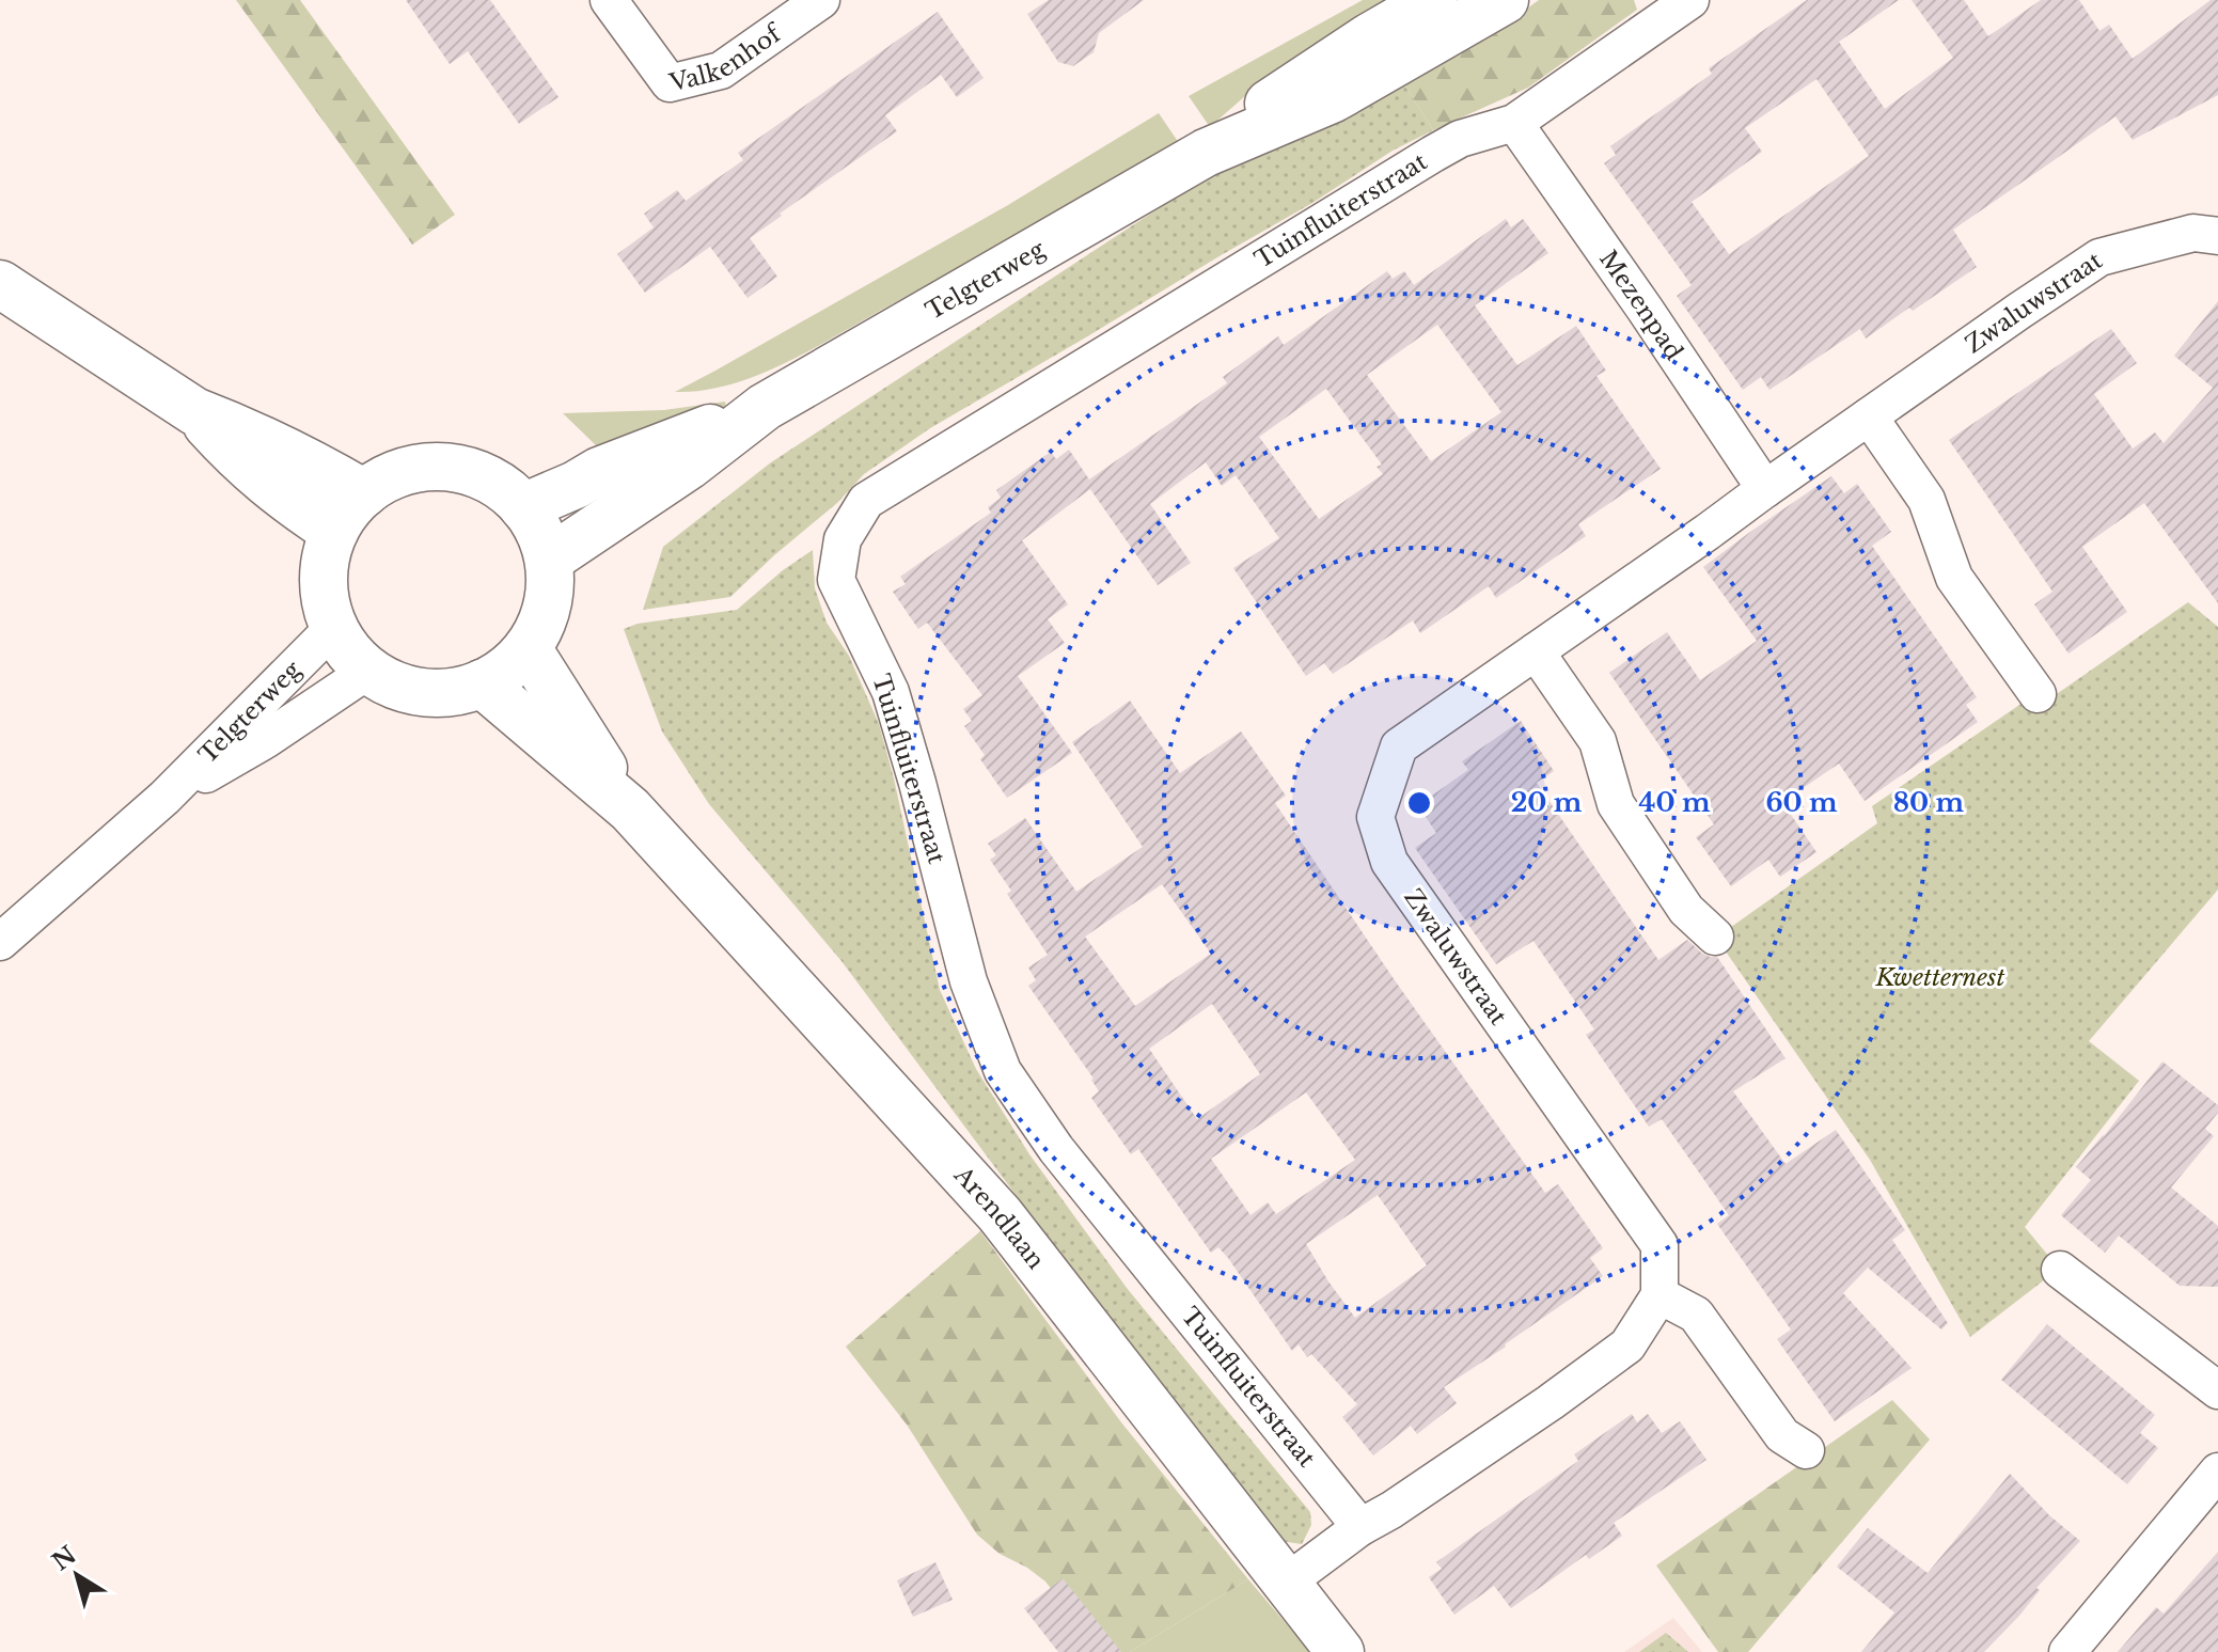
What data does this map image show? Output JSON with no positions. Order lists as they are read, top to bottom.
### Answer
{
  "streets": {
    "street": [
      "Valkenhof",
      "Tuinfluiterstraat",
      "Telgterweg",
      "Zwaluwstraat",
      "Mezenpad",
      "Arendlaan"
    ]
  },
  "crossings": [
    ["Tuinfluiterstraat", "Mezenpad"],
    ["Telgterweg", "Arendlaan"],
    ["Zwaluwstraat", "Mezenpad"]
  ],
  "parks": ["Kwetternest"],
  "north": "top left",
  "rings": [
    "20 m",
    "40 m",
    "60 m",
    "80 m"
  ]
}
